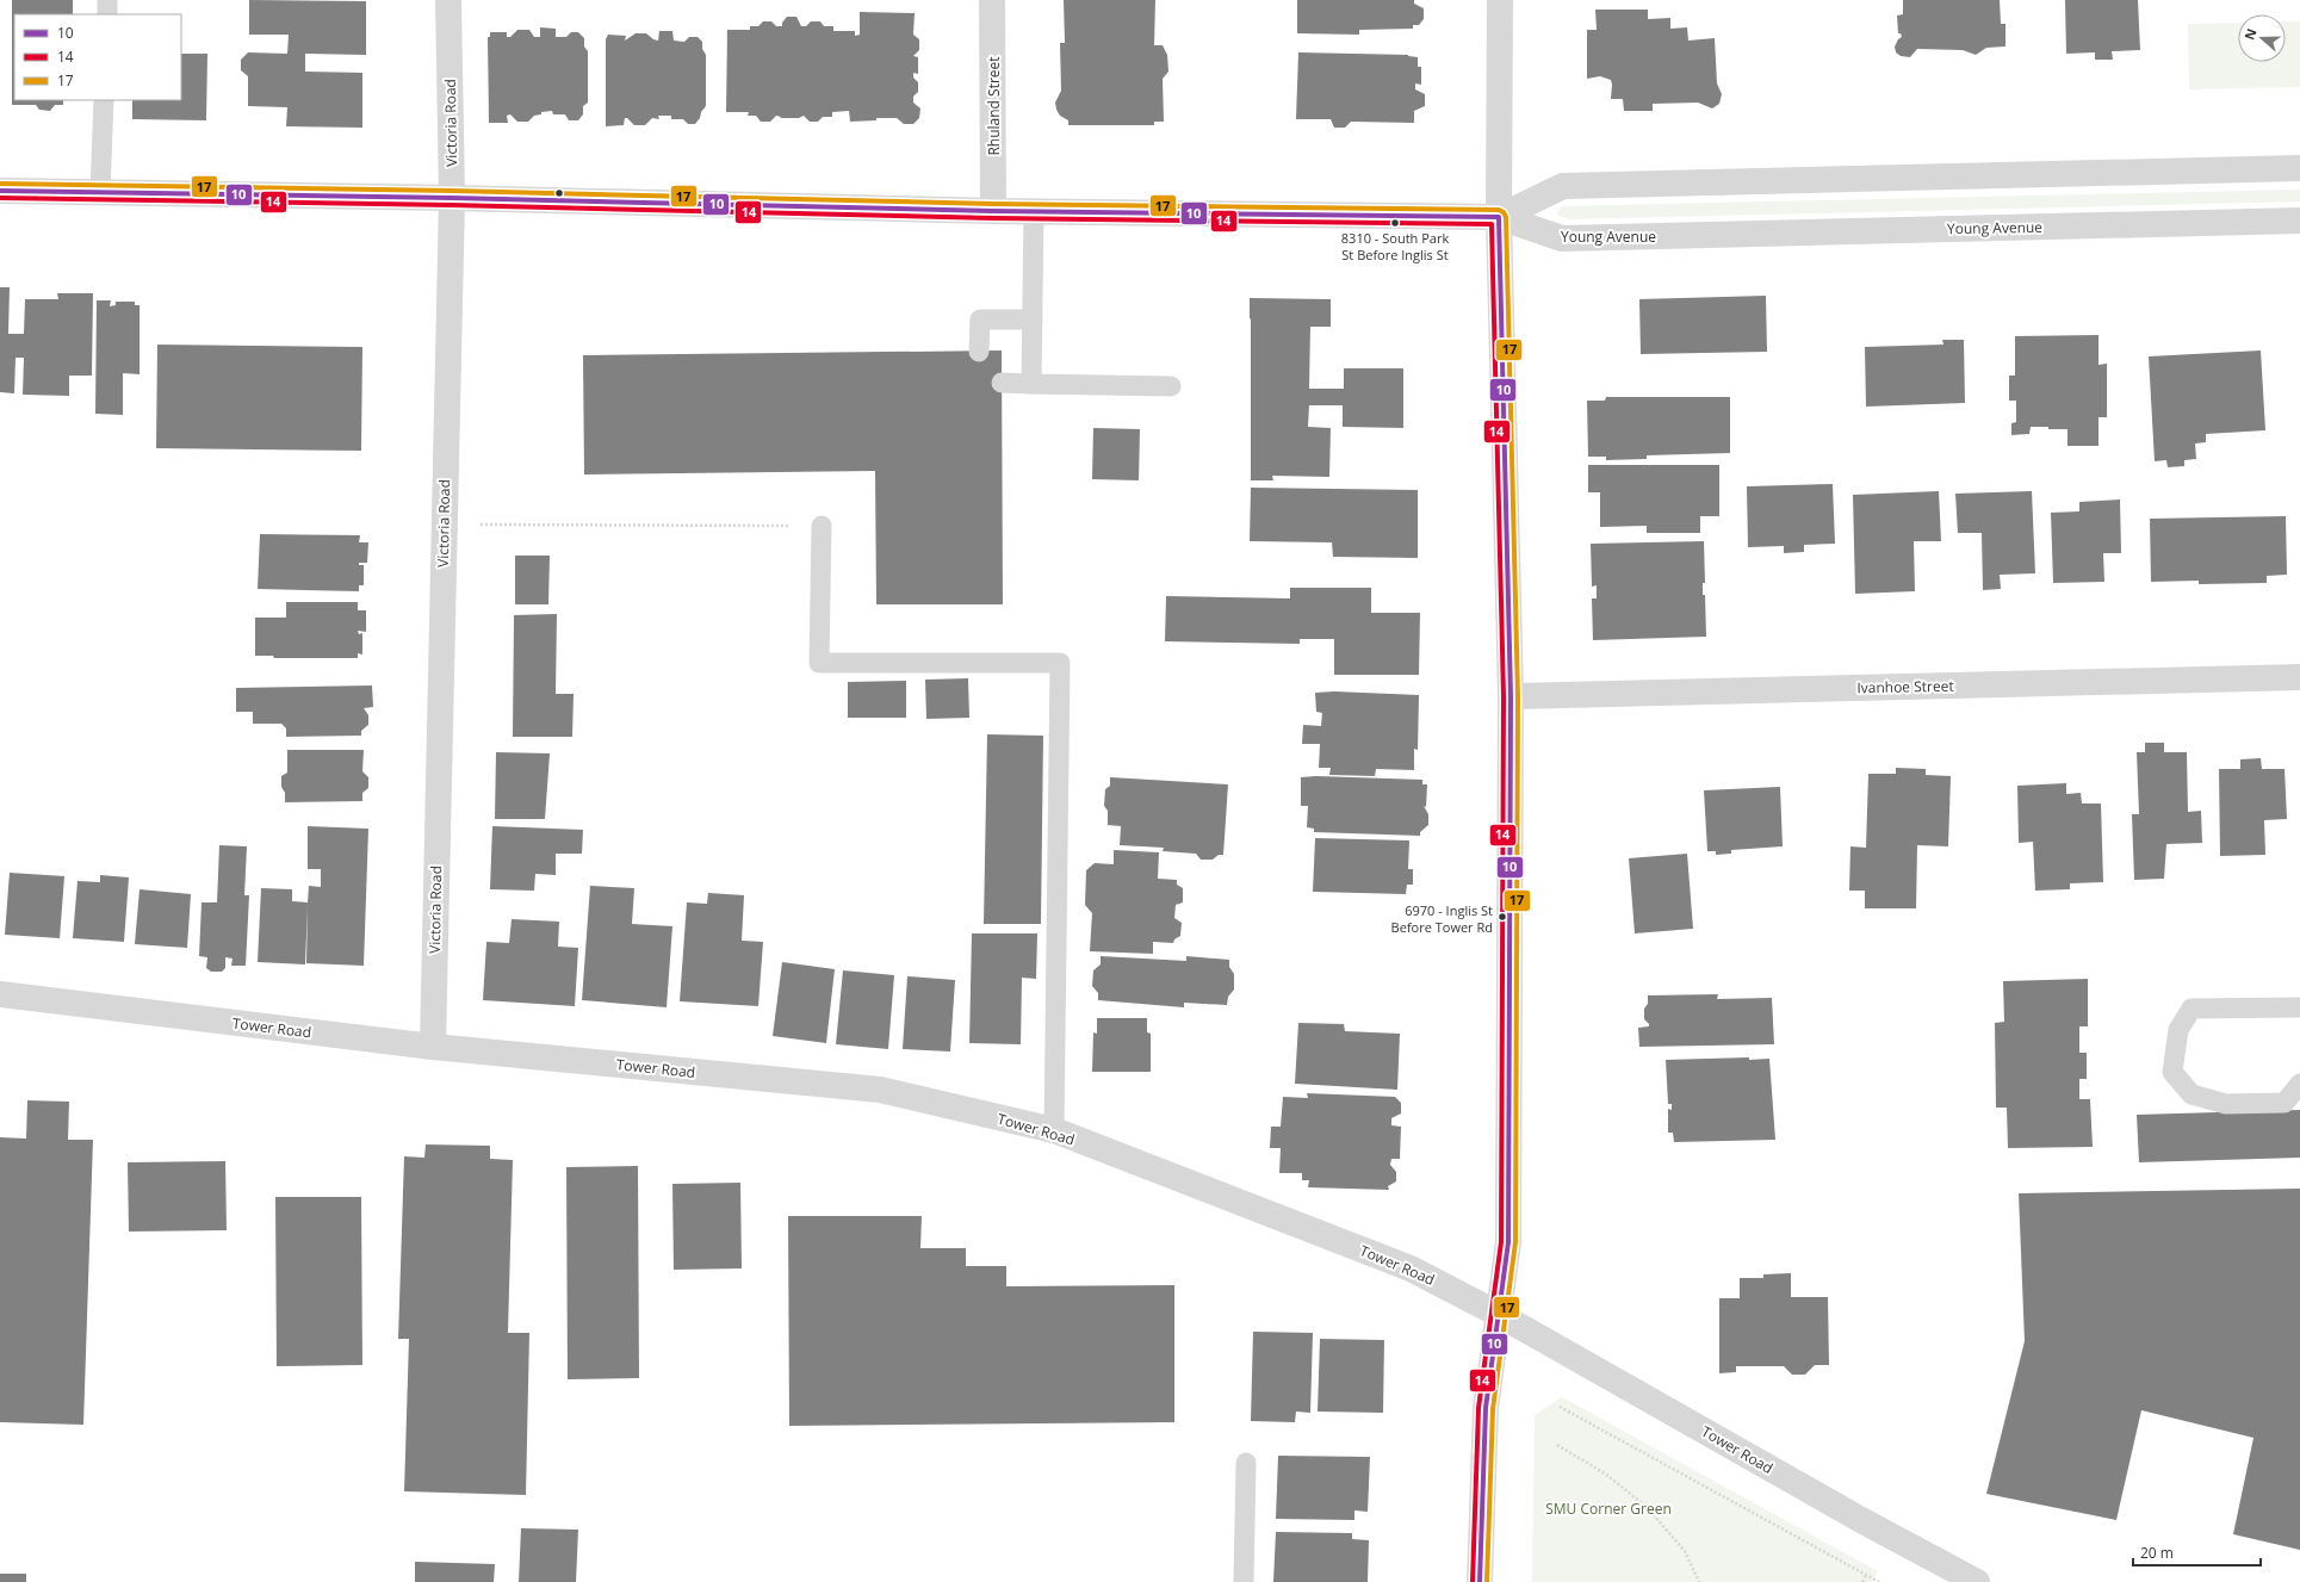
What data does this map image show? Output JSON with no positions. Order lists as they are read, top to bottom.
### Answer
{
  "streets": {
    "street": [
      "Rhuland Street",
      "Victoria Road",
      "Young Avenue",
      "Ivanhoe Street",
      "Tower Road"
    ]
  },
  "crossings": [
    ["Victoria Road", "Tower Road"]
  ],
  "parks": ["SMU Corner Green"],
  "places": ["8310 - South Park St Before Inglis St", "6970 - Inglis St Before Tower Rd"],
  "lines": ["transit line 17", "transit line 10", "transit line 14"],
  "legend": ["10", "14", "17"],
  "scale_bar": "20 m",
  "north": "left"
}
